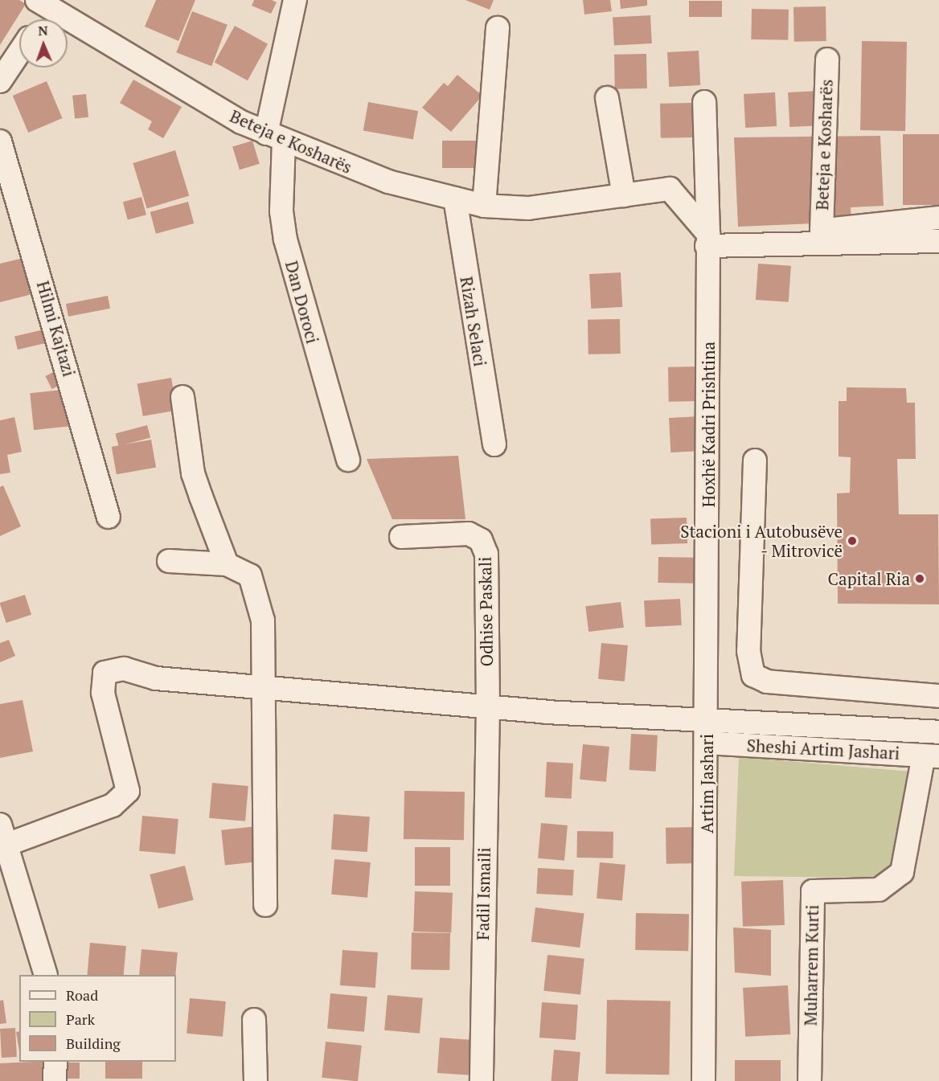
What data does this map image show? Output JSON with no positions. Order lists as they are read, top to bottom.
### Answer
{
  "streets": {
    "street": [
      "Beteja e Kosharës",
      "Dan Doroci",
      "Rizah Selaci",
      "Hilmi Kajtazi",
      "Hoxhë Kadri Prishtina",
      "Odhise Paskali",
      "Sheshi Artim Jashari",
      "Artim Jashari",
      "Fadil Ismaili",
      "Muharrem Kurti"
    ]
  },
  "crossings": [
    ["Beteja e Kosharës", "Dan Doroci"],
    ["Beteja e Kosharës", "Rizah Selaci"],
    ["Beteja e Kosharës", "Hoxhë Kadri Prishtina"],
    ["Hoxhë Kadri Prishtina", "Artim Jashari"],
    ["Odhise Paskali", "Fadil Ismaili"],
    ["Sheshi Artim Jashari", "Artim Jashari"],
    ["Sheshi Artim Jashari", "Muharrem Kurti"]
  ],
  "places": ["Stacioni i Autobusëve - Mitrovicë", "Capital Ria"],
  "legend": ["Road", "Park", "Building"],
  "north": "top"
}
